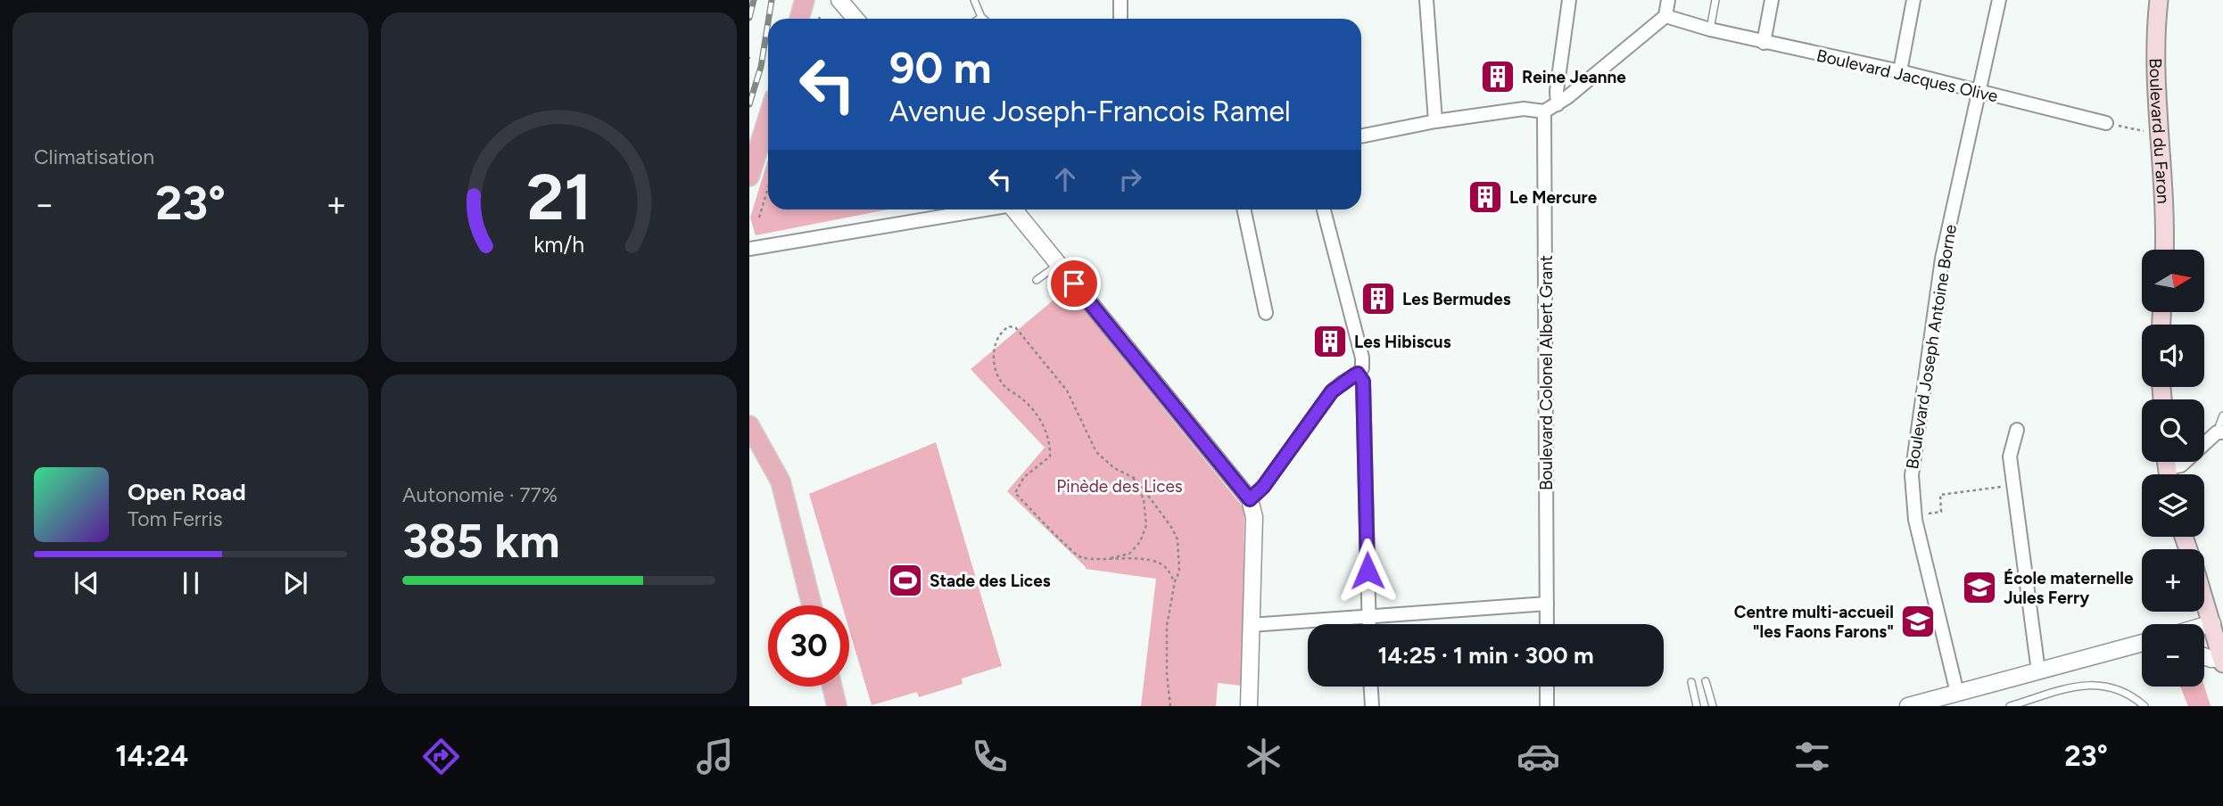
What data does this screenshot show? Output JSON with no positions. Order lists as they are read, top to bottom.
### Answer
{
  "streets": {
    "main road": ["Boulevard du Faron"],
    "street": ["Boulevard Jacques Olive", "Boulevard Joseph Antoine Borne", "Boulevard Colonel Albert Grant"]
  },
  "crossings": [
    ["Boulevard Jacques Olive", "Boulevard Joseph Antoine Borne"]
  ],
  "parks": ["Pinède des Lices"],
  "places": {
    "building": [
      "Reine Jeanne",
      "Le Mercure",
      "Les Bermudes",
      "Les Hibiscus"
    ],
    "sports": ["Stade des Lices"],
    "school or university": ["École maternelle Jules Ferry", "Centre multi-accueil \"les Faons Farons\""]
  },
  "north": "right",
  "page": {
    "tile": [
      "Climatisation",
      ["Autonomie · 77%", "385 km"]
    ],
    "turn": ["90 m", "Avenue Joseph-Francois Ramel"],
    "heat": ["−", "23°", "+"],
    "map_buttons": ["+", "−"],
    "song": ["Open Road", "Tom Ferris"],
    "limit": "30",
    "trip": "14:25 · 1 min · 300 m",
    "tabs": ["14:24", "23°"],
    "gauge": ["21", "km/h"]
  }
}
